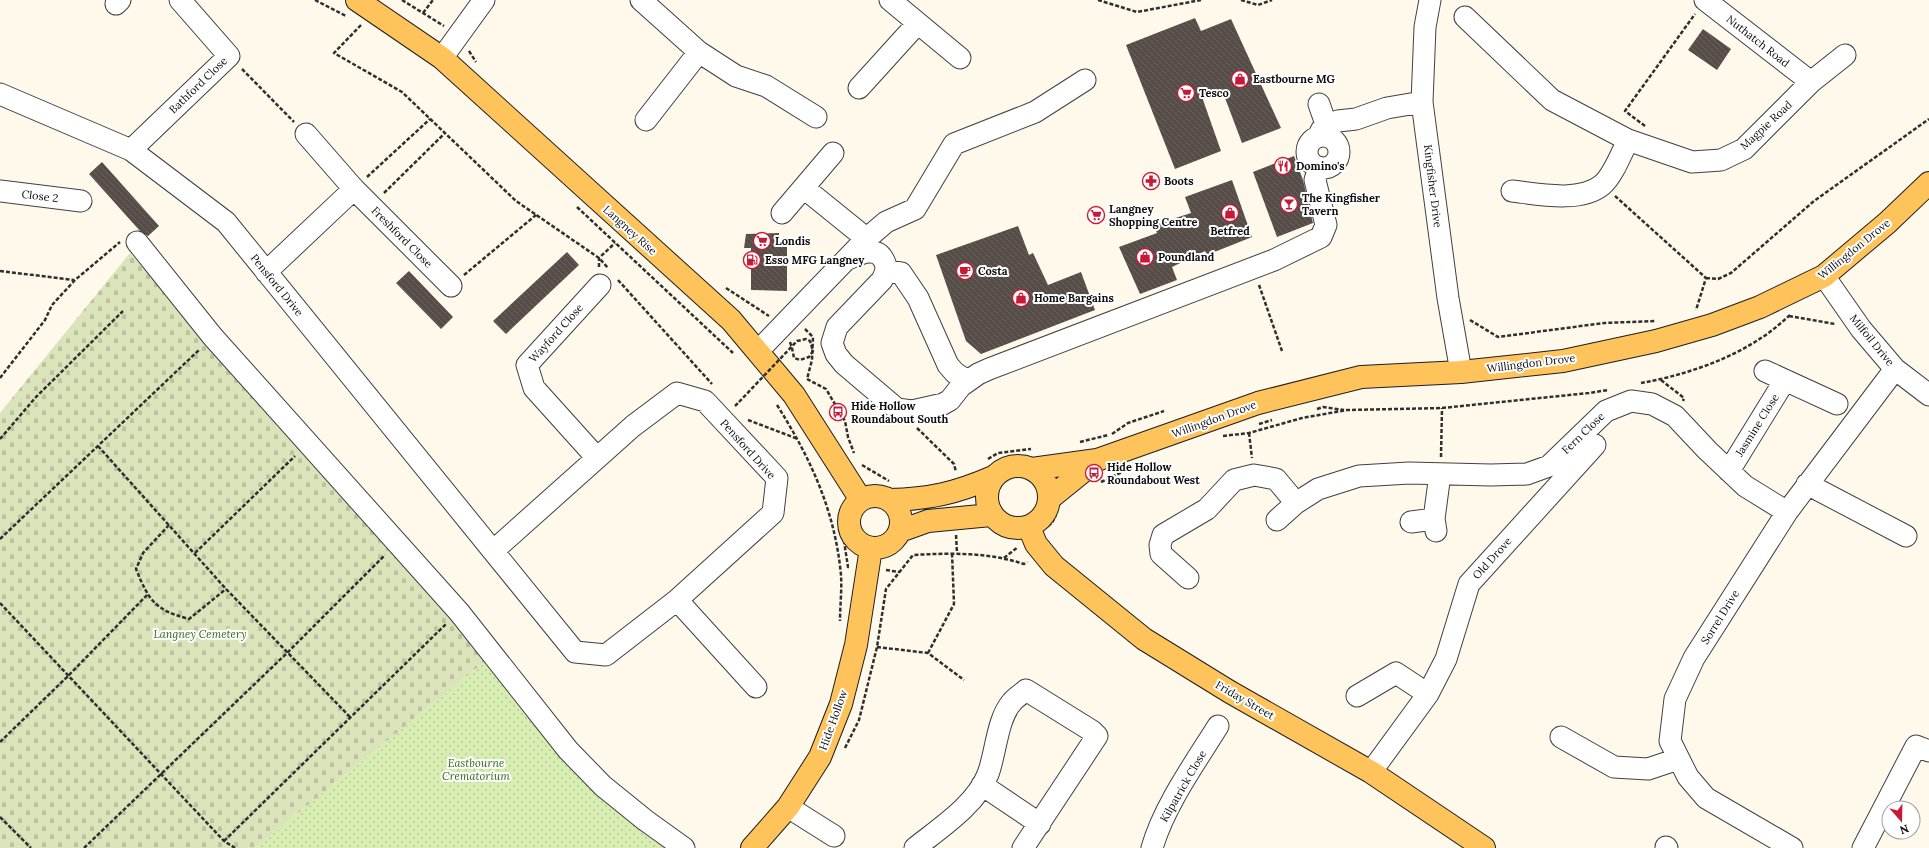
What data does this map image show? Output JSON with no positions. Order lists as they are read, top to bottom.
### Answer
{
  "streets": {
    "main road": [
      "Langney Rise",
      "Willingdon Drove",
      "Friday Street",
      "Hide Hollow"
    ],
    "street": [
      "Nuthatch Road",
      "Bathford Close",
      "Magpie Road",
      "Kingfisher Drive",
      "Close 2",
      "Freshford Close",
      "Pensford Drive",
      "Wayford Close",
      "Milfoil Drive",
      "Jasmine Close",
      "Fern Close",
      "Old Drove",
      "Sorrel Drive",
      "Kilpatrick Close"
    ]
  },
  "crossings": [
    ["Nuthatch Road", "Magpie Road"],
    ["Bathford Close", "Pensford Drive"],
    ["Kingfisher Drive", "Willingdon Drove"],
    ["Langney Rise", "Hide Hollow"],
    ["Willingdon Drove", "Milfoil Drive"],
    ["Pensford Drive", "Wayford Close"],
    ["Milfoil Drive", "Sorrel Drive"],
    ["Jasmine Close", "Fern Close"],
    ["Fern Close", "Sorrel Drive"],
    ["Old Drove", "Friday Street"]
  ],
  "parks": ["Langney Cemetery", "Eastbourne Crematorium"],
  "places": {
    "shop": [
      "Eastbourne MG",
      "Betfred",
      "Poundland",
      "Home Bargains"
    ],
    "supermarket": ["Tesco", "Langney Shopping Centre", "Londis"],
    "restaurant": ["Domino's"],
    "pharmacy": ["Boots"],
    "bar": ["The Kingfisher Tavern"],
    "fuel station": ["Esso MFG Langney"],
    "cafe": ["Costa"],
    "bus stop": ["Hide Hollow Roundabout South", "Hide Hollow Roundabout West"]
  },
  "north": "bottom"
}
